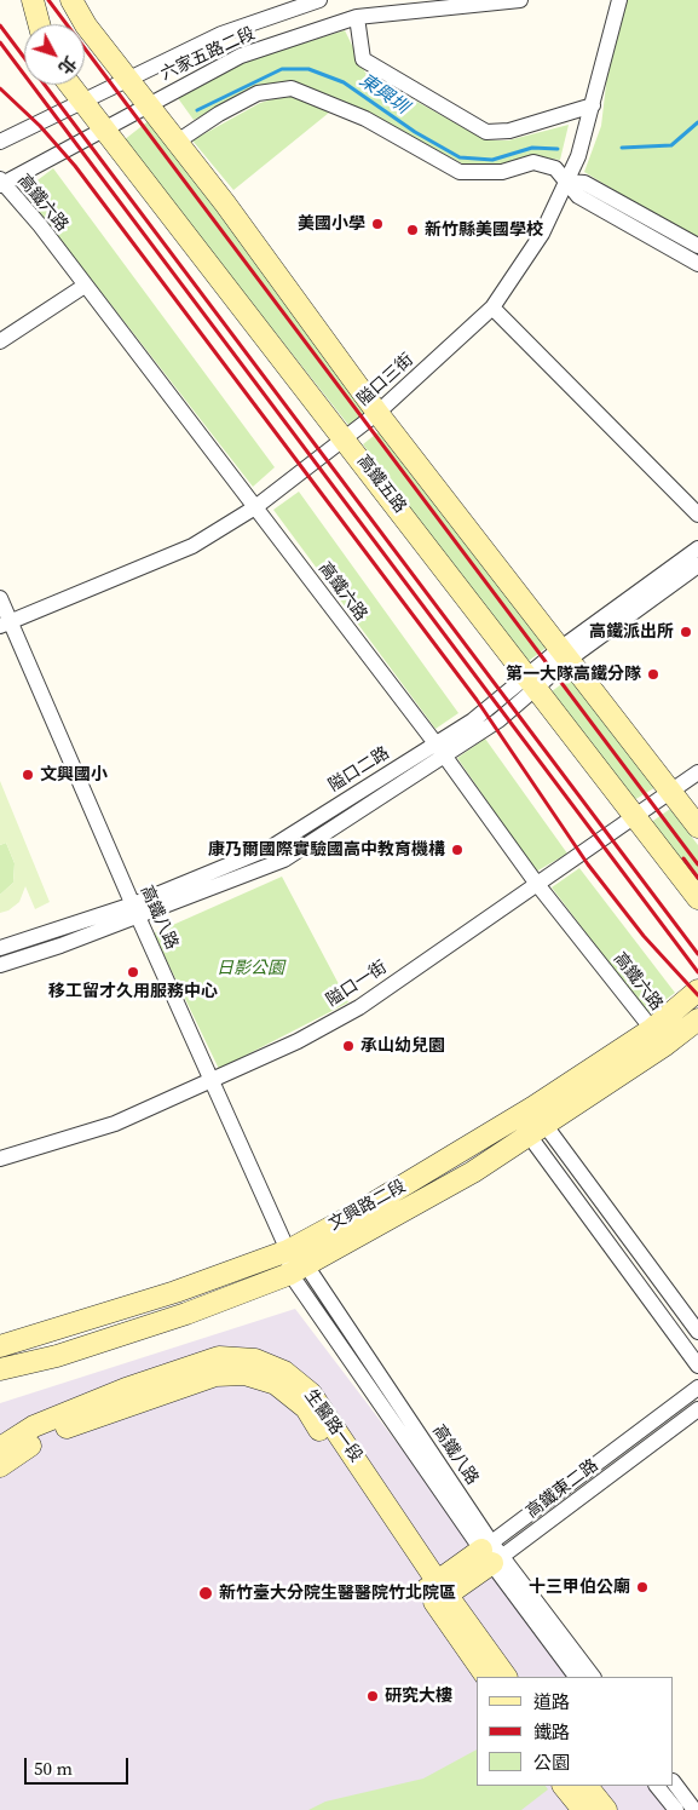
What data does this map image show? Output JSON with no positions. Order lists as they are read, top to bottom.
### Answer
{
  "streets": {
    "street": [
      "六家五路二段",
      "高鐵六路",
      "隘口三街",
      "高鐵五路",
      "隘口二路",
      "高鐵八路",
      "隘口一街",
      "文興路二段",
      "生醫路一段",
      "高鐵東二路"
    ]
  },
  "crossings": [
    ["六家五路二段", "高鐵六路"],
    ["六家五路二段", "高鐵五路"],
    ["高鐵六路", "隘口三街"],
    ["高鐵六路", "隘口二路"],
    ["高鐵六路", "隘口一街"],
    ["高鐵六路", "文興路二段"],
    ["隘口三街", "高鐵五路"],
    ["隘口三街", "高鐵八路"],
    ["高鐵五路", "隘口二路"],
    ["高鐵五路", "隘口一街"],
    ["隘口二路", "高鐵八路"],
    ["高鐵八路", "隘口一街"],
    ["高鐵八路", "文興路二段"],
    ["高鐵八路", "高鐵東二路"],
    ["生醫路一段", "高鐵東二路"]
  ],
  "water": ["東興圳"],
  "parks": ["日影公園"],
  "places": [
    "美國小學",
    "新竹縣美國學校",
    "高鐵派出所",
    "第一大隊高鐵分隊",
    "文興國小",
    "康乃爾國際實驗國高中教育機構",
    "移工留才久用服務中心",
    "承山幼兒園",
    "十三甲伯公廟",
    "新竹臺大分院生醫醫院竹北院區",
    "研究大樓"
  ],
  "legend": ["道路", "鐵路", "公園"],
  "scale_bar": "50 m",
  "north": "bottom right"
}
